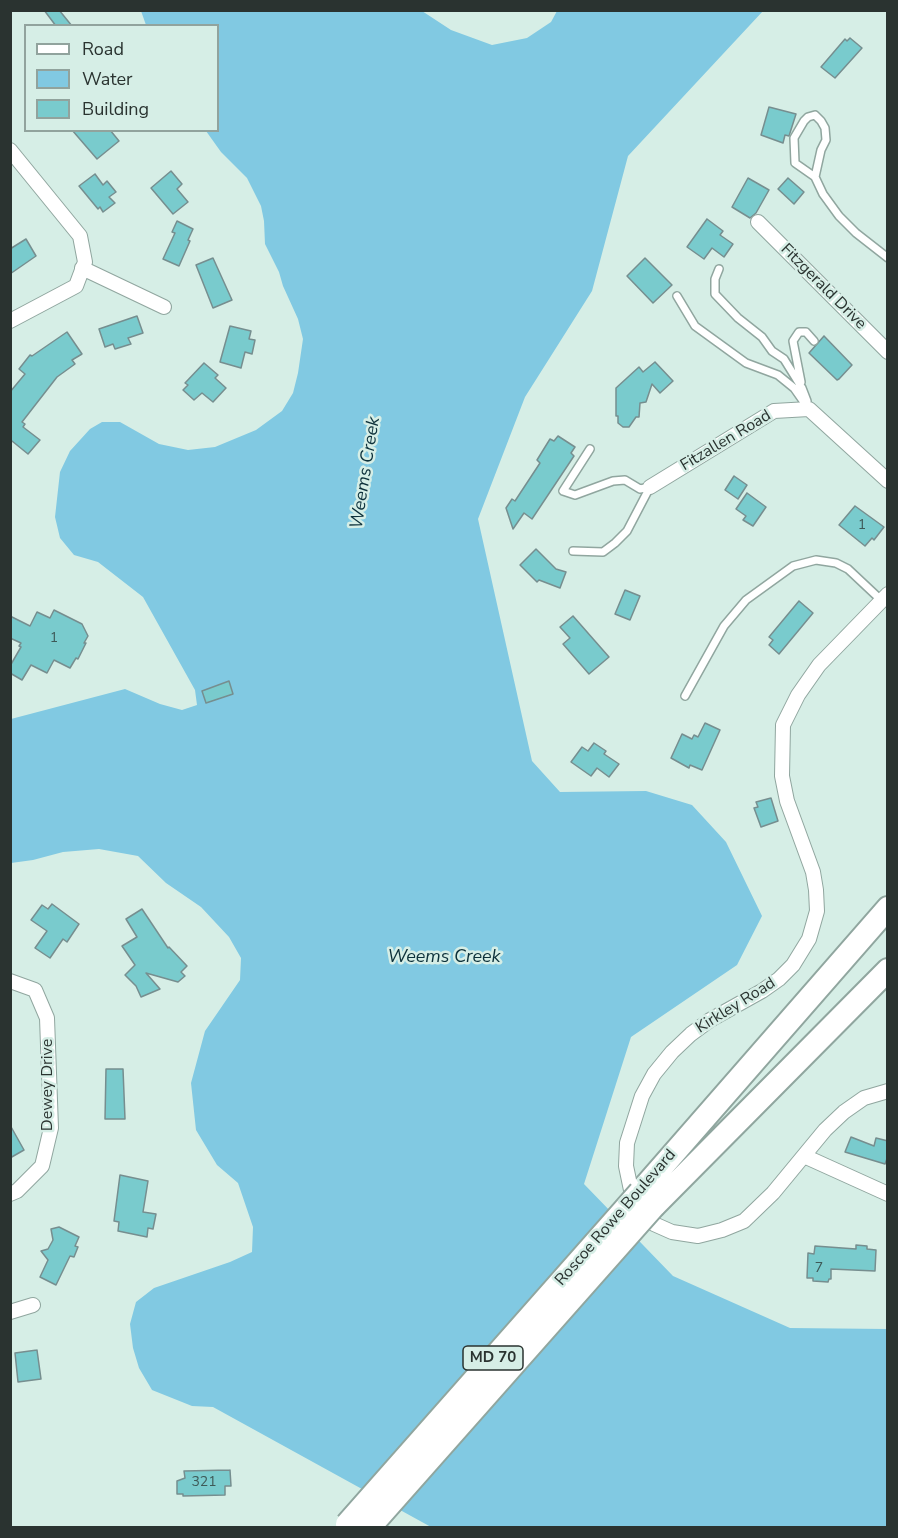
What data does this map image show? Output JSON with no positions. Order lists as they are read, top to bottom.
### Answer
{
  "streets": {
    "main road": ["Roscoe Rowe Boulevard", "MD 70"],
    "street": [
      "Fitzgerald Drive",
      "Fitzallen Road",
      "Kirkley Road",
      "Dewey Drive"
    ]
  },
  "water": ["Weems Creek"],
  "house_numbers": [
    "1",
    "1",
    "7",
    "321"
  ],
  "legend": ["Road", "Water", "Building"]
}
